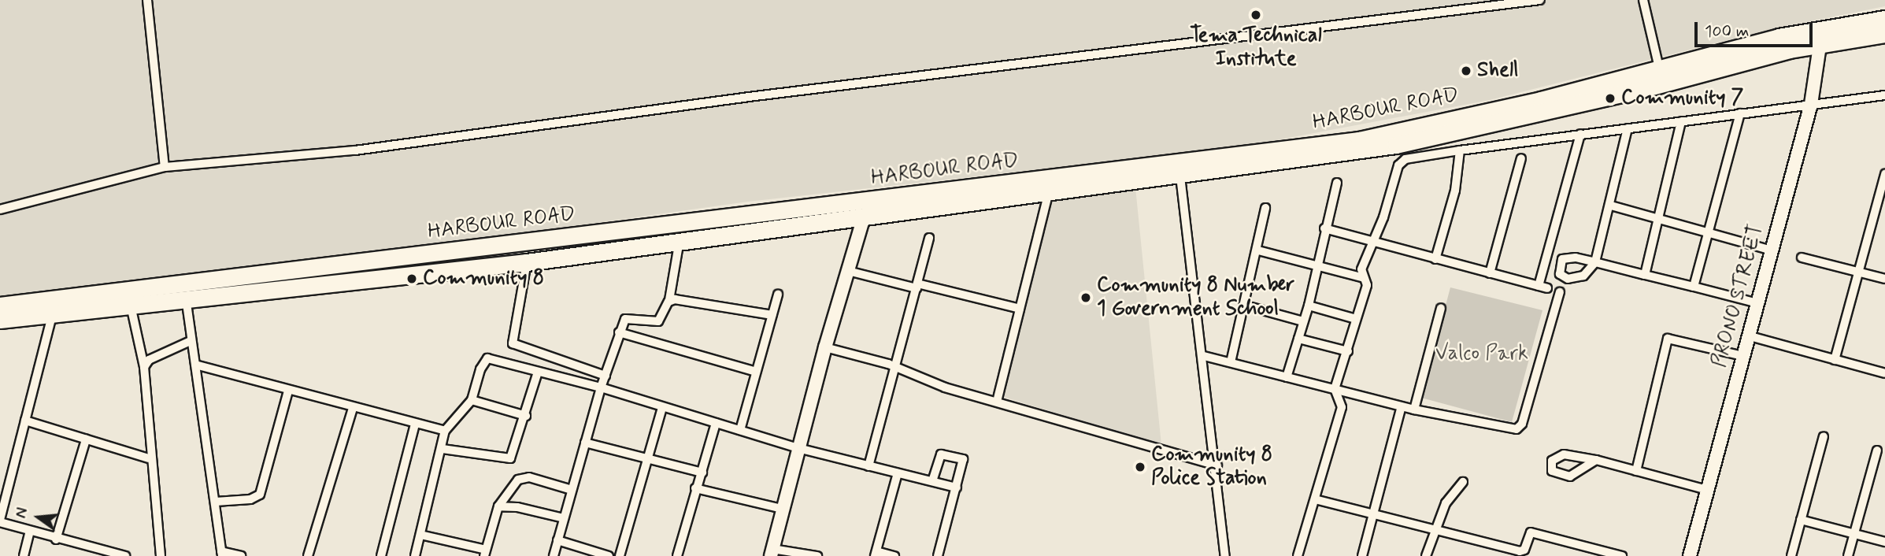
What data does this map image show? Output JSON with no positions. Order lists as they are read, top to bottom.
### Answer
{
  "streets": {
    "highway": ["HARBOUR ROAD"],
    "street": ["PRONO STREET"]
  },
  "crossings": [
    ["HARBOUR ROAD", "PRONO STREET"]
  ],
  "parks": ["Valco Park"],
  "places": [
    "Tema Technical Institute",
    "Shell",
    "Community 7",
    "Community 8",
    "Community 8 Number 1 Government School",
    "Community 8 Police Station"
  ],
  "scale_bar": "100 m",
  "north": "left"
}
